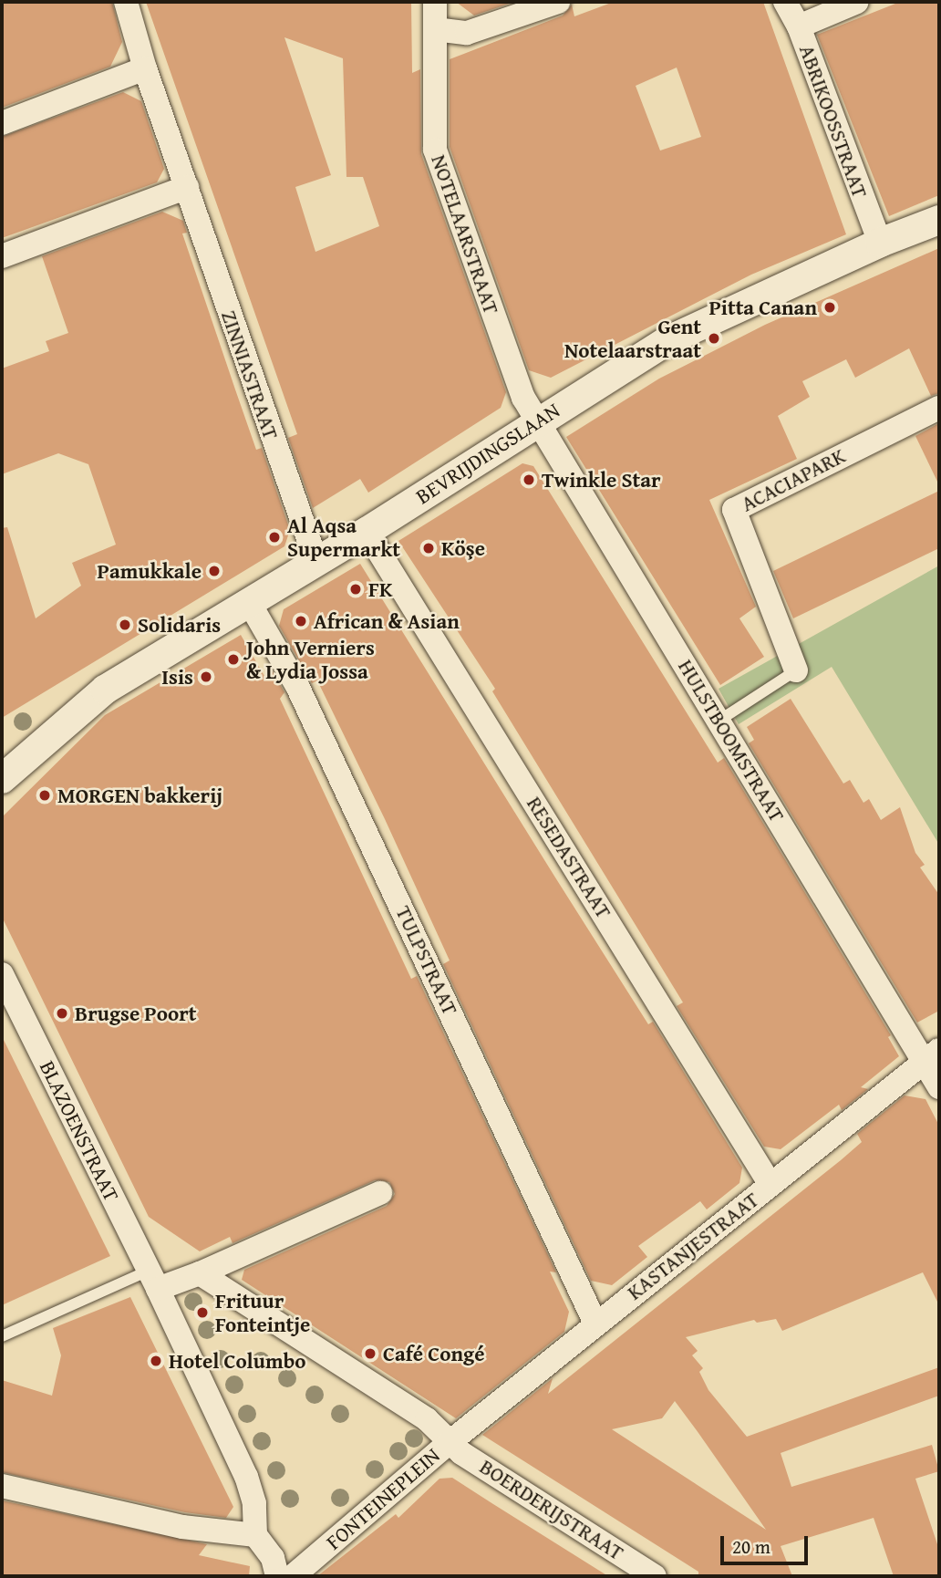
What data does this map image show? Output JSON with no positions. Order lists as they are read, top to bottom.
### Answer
{
  "streets": {
    "street": [
      "ABRIKOOSSTRAAT",
      "NOTELAARSTRAAT",
      "ZINNIASTRAAT",
      "BEVRIJDINGSLAAN",
      "ACACIAPARK",
      "HULSTBOOMSTRAAT",
      "RESEDASTRAAT",
      "TULPSTRAAT",
      "BLAZOENSTRAAT",
      "KASTANJESTRAAT",
      "FONTEINEPLEIN",
      "BOERDERIJSTRAAT"
    ]
  },
  "crossings": [
    ["ABRIKOOSSTRAAT", "BEVRIJDINGSLAAN"],
    ["NOTELAARSTRAAT", "BEVRIJDINGSLAAN"],
    ["NOTELAARSTRAAT", "HULSTBOOMSTRAAT"],
    ["ZINNIASTRAAT", "BEVRIJDINGSLAAN"],
    ["BEVRIJDINGSLAAN", "HULSTBOOMSTRAAT"],
    ["BEVRIJDINGSLAAN", "RESEDASTRAAT"],
    ["BEVRIJDINGSLAAN", "TULPSTRAAT"],
    ["HULSTBOOMSTRAAT", "KASTANJESTRAAT"],
    ["RESEDASTRAAT", "KASTANJESTRAAT"],
    ["TULPSTRAAT", "KASTANJESTRAAT"],
    ["KASTANJESTRAAT", "FONTEINEPLEIN"],
    ["KASTANJESTRAAT", "BOERDERIJSTRAAT"],
    ["FONTEINEPLEIN", "BOERDERIJSTRAAT"]
  ],
  "places": [
    "Pitta Canan",
    "Gent Notelaarstraat",
    "Twinkle Star",
    "Al Aqsa Supermarkt",
    "Köşe",
    "Pamukkale",
    "FK",
    "African & Asian",
    "Solidaris",
    "John Verniers & Lydia Jossa",
    "Isis",
    "MORGEN bakkerij",
    "Brugse Poort",
    "Frituur Fonteintje",
    "Café Congé",
    "Hotel Columbo"
  ],
  "scale_bar": "20 m"
}
